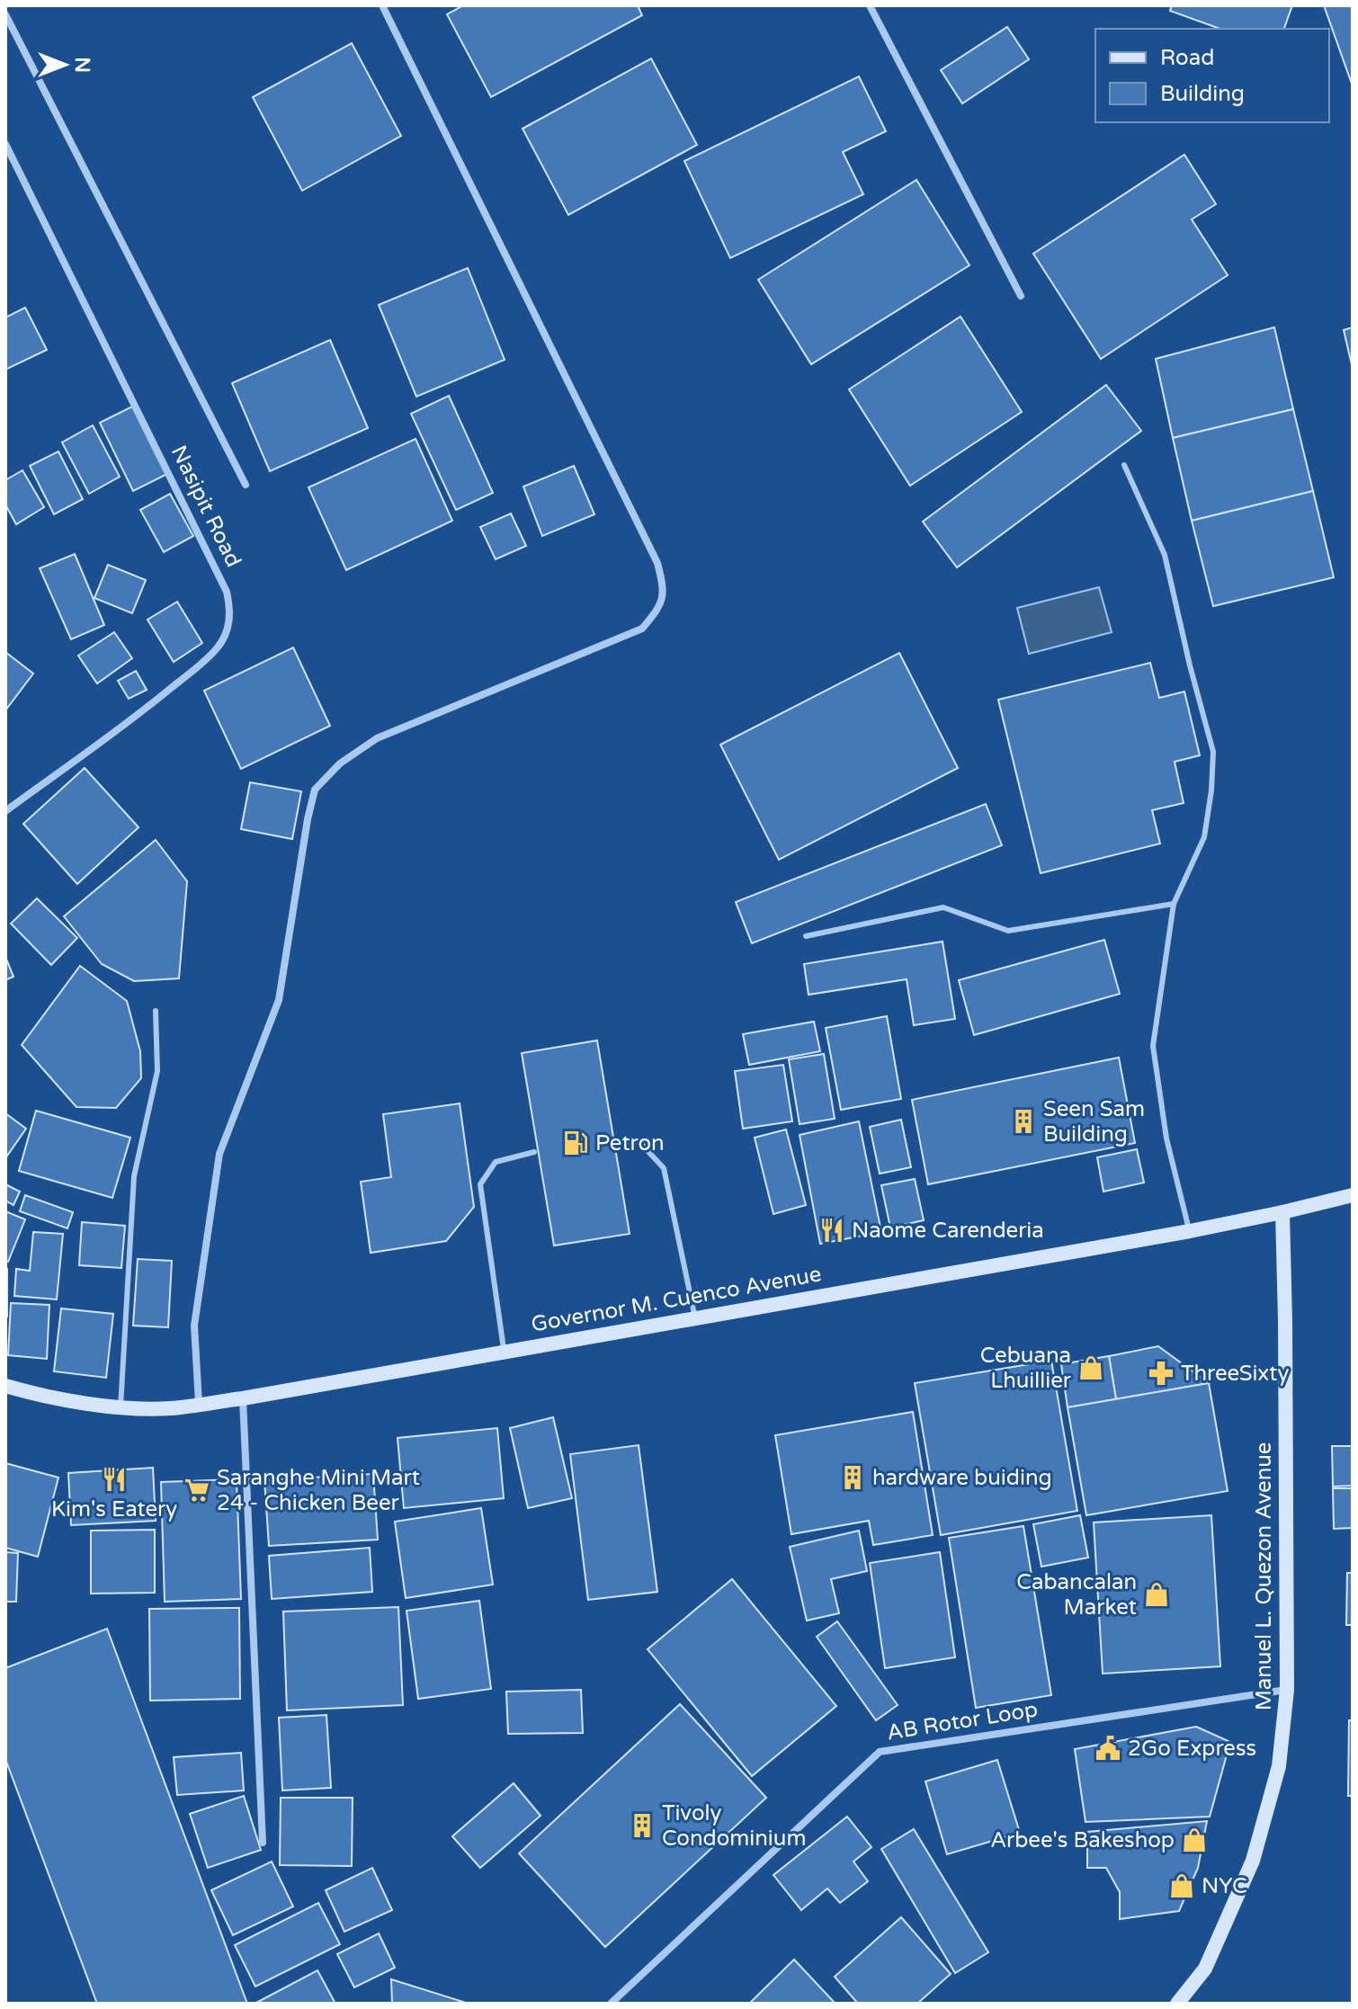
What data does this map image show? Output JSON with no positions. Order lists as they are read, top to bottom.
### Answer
{
  "streets": {
    "main road": ["Governor M. Cuenco Avenue", "Manuel L. Quezon Avenue"],
    "street": ["Nasipit Road", "AB Rotor Loop"]
  },
  "crossings": [
    ["Governor M. Cuenco Avenue", "Manuel L. Quezon Avenue"],
    ["Manuel L. Quezon Avenue", "AB Rotor Loop"]
  ],
  "places": {
    "building": ["Seen Sam Building", "hardware buiding", "Tivoly Condominium"],
    "fuel station": ["Petron"],
    "restaurant": ["Naome Carenderia", "Kim's Eatery"],
    "shop": [
      "Cebuana Lhuillier",
      "Cabancalan Market",
      "Arbee's Bakeshop",
      "NYC"
    ],
    "pharmacy": ["ThreeSixty"],
    "supermarket": ["Saranghe Mini Mart 24 - Chicken Beer"],
    "public building": ["2Go Express"]
  },
  "legend": ["Road", "Building"],
  "north": "right"
}
